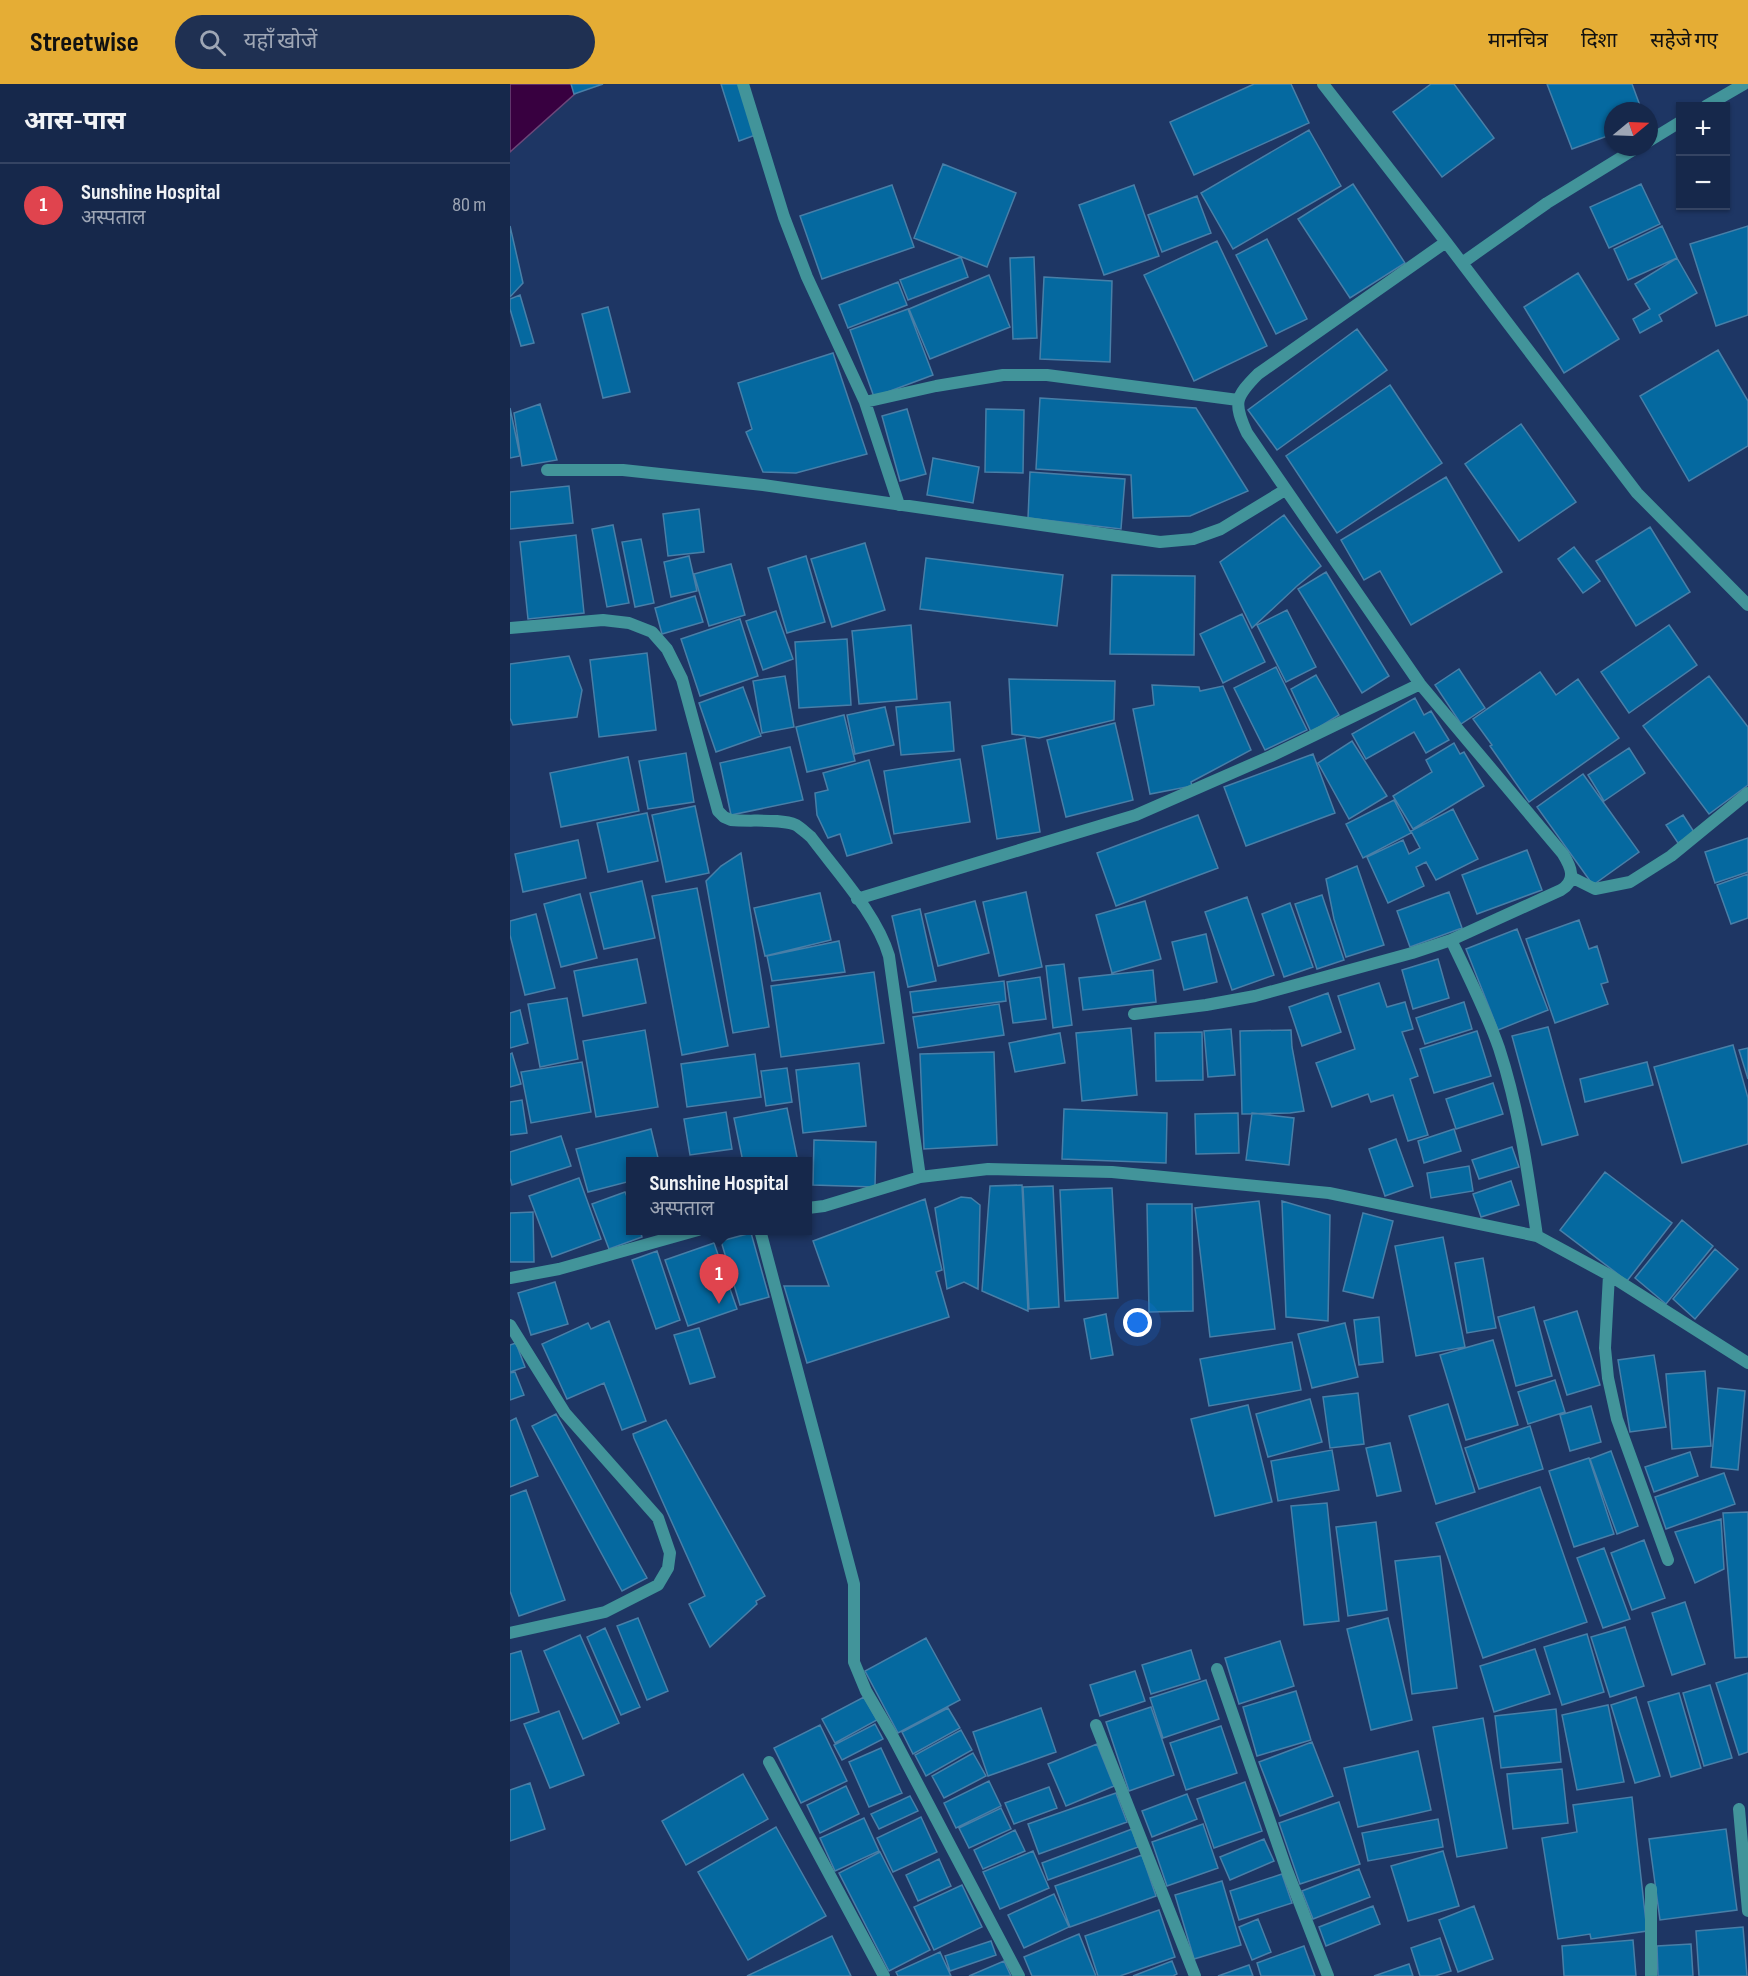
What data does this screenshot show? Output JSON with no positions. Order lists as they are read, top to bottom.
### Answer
{
  "north": "right",
  "page": {
    "header": "Streetwise",
    "search": "यहाँ खोजें",
    "nav": ["मानचित्र", "दिशा", "सहेजे गए"],
    "heading": "आस-पास",
    "map_buttons": ["+", "−"],
    "list": [
      {
        "mark": "1",
        "name": "Sunshine Hospital",
        "note": "अस्पताल",
        "value": "80 m"
      }
    ],
    "popup": ["Sunshine Hospital", "अस्पताल"],
    "pins": "1"
  }
}
